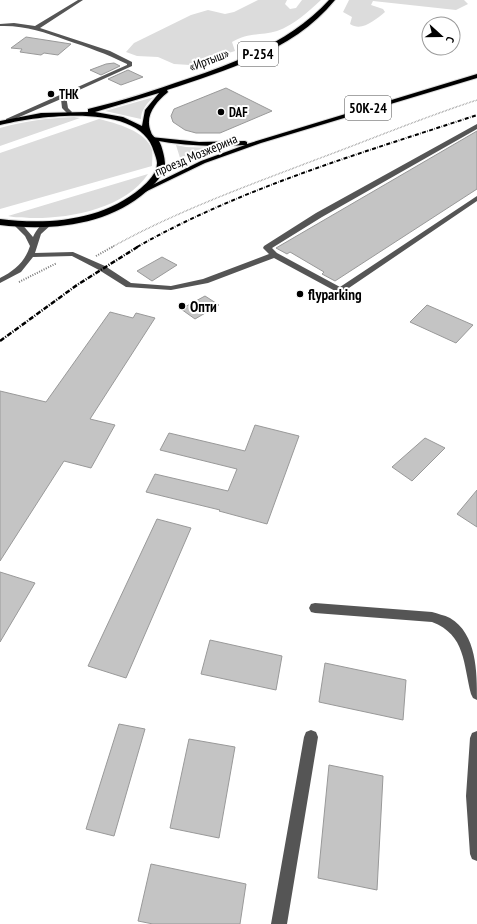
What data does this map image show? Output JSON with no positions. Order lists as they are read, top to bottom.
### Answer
{
  "streets": {
    "highway": ["Р-254", "«Иртыш»", "50К-24"],
    "main road": ["проезд Мозжерина"]
  },
  "crossings": [
    ["50К-24", "проезд Мозжерина"]
  ],
  "places": [
    "ТНК",
    "DAF",
    "flyparking",
    "Опти"
  ],
  "north": "right"
}
